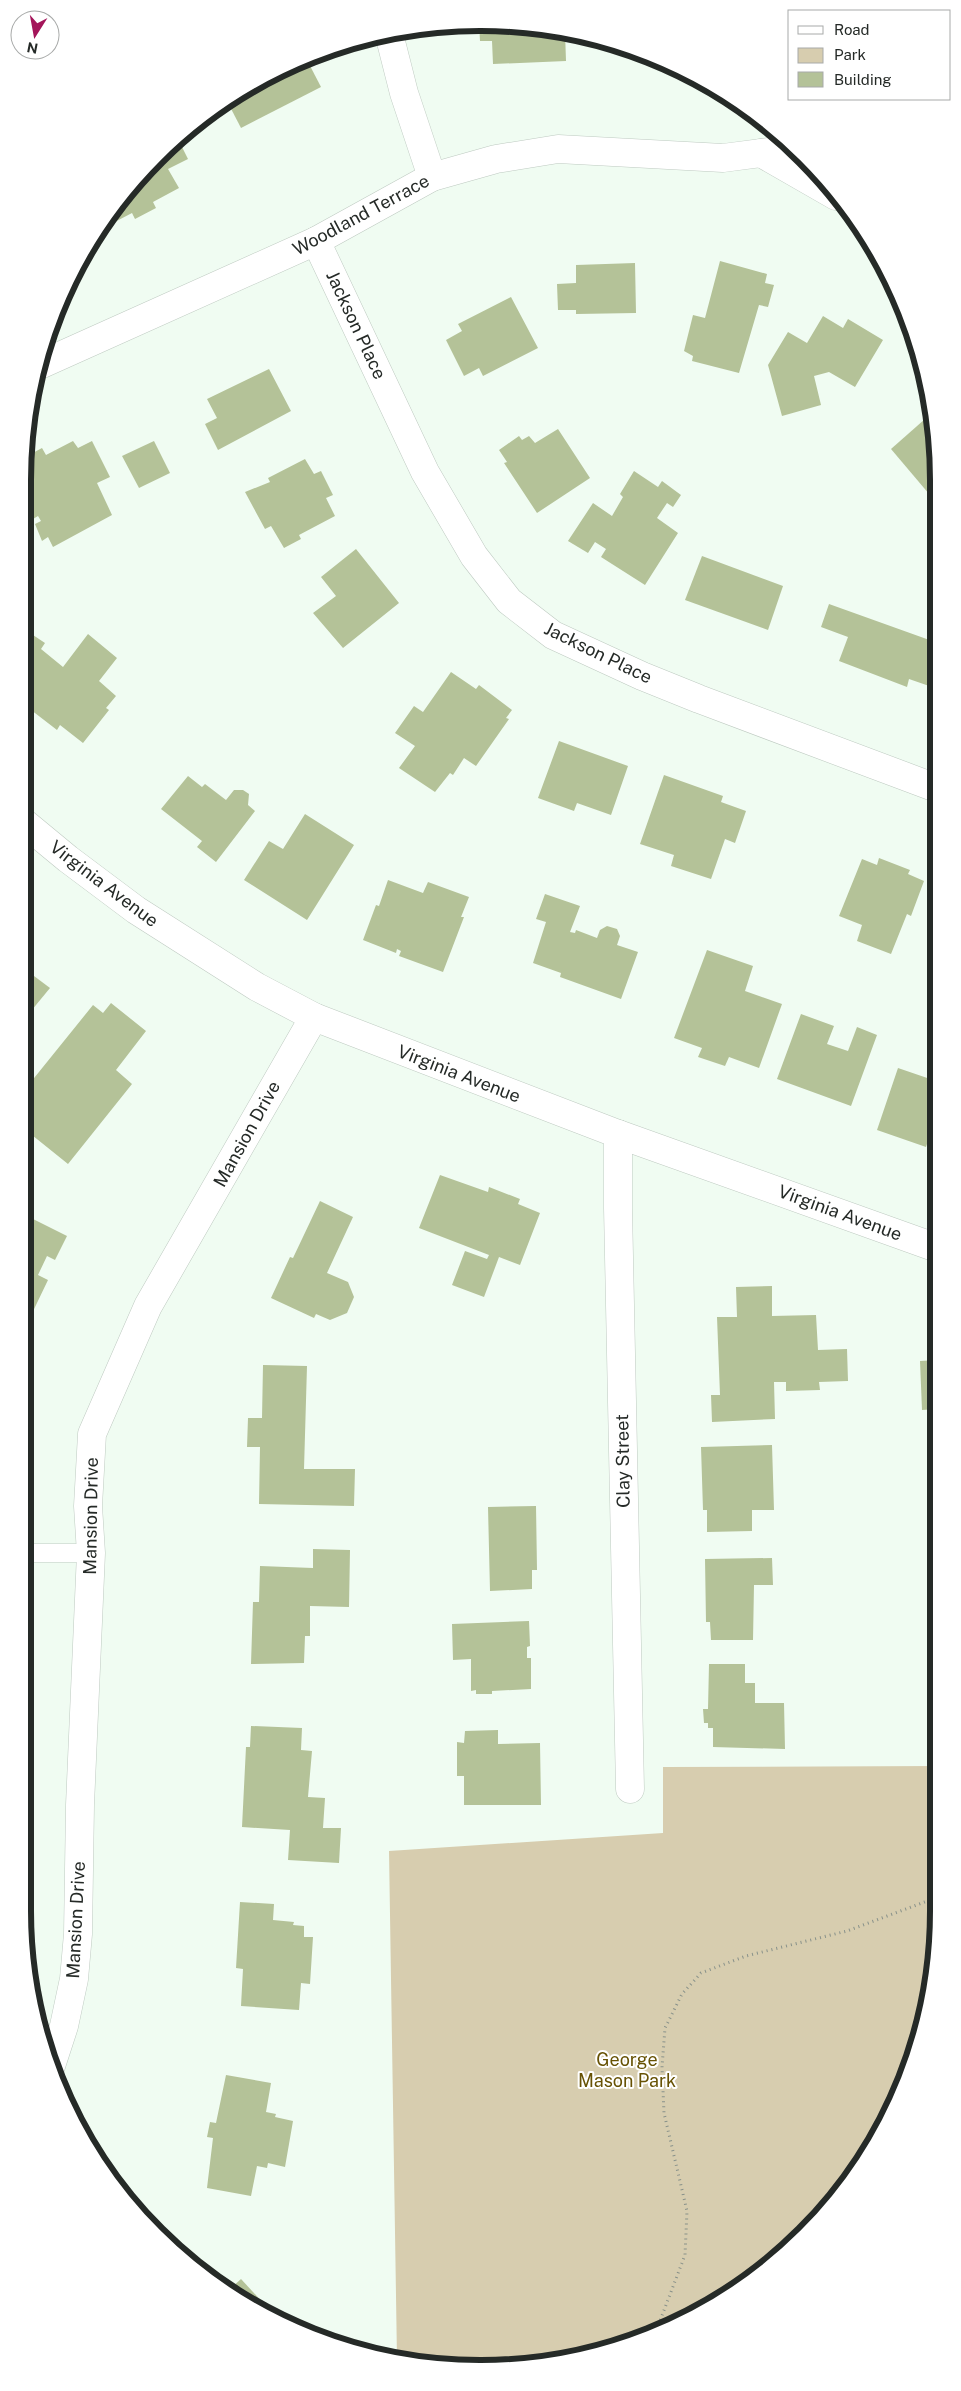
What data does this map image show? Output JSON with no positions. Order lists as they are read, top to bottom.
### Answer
{
  "streets": {
    "street": [
      "Woodland Terrace",
      "Jackson Place",
      "Virginia Avenue",
      "Mansion Drive",
      "Clay Street"
    ]
  },
  "crossings": [
    ["Woodland Terrace", "Jackson Place"],
    ["Virginia Avenue", "Mansion Drive"],
    ["Virginia Avenue", "Clay Street"]
  ],
  "parks": ["George Mason Park"],
  "legend": ["Road", "Park", "Building"],
  "north": "bottom"
}
